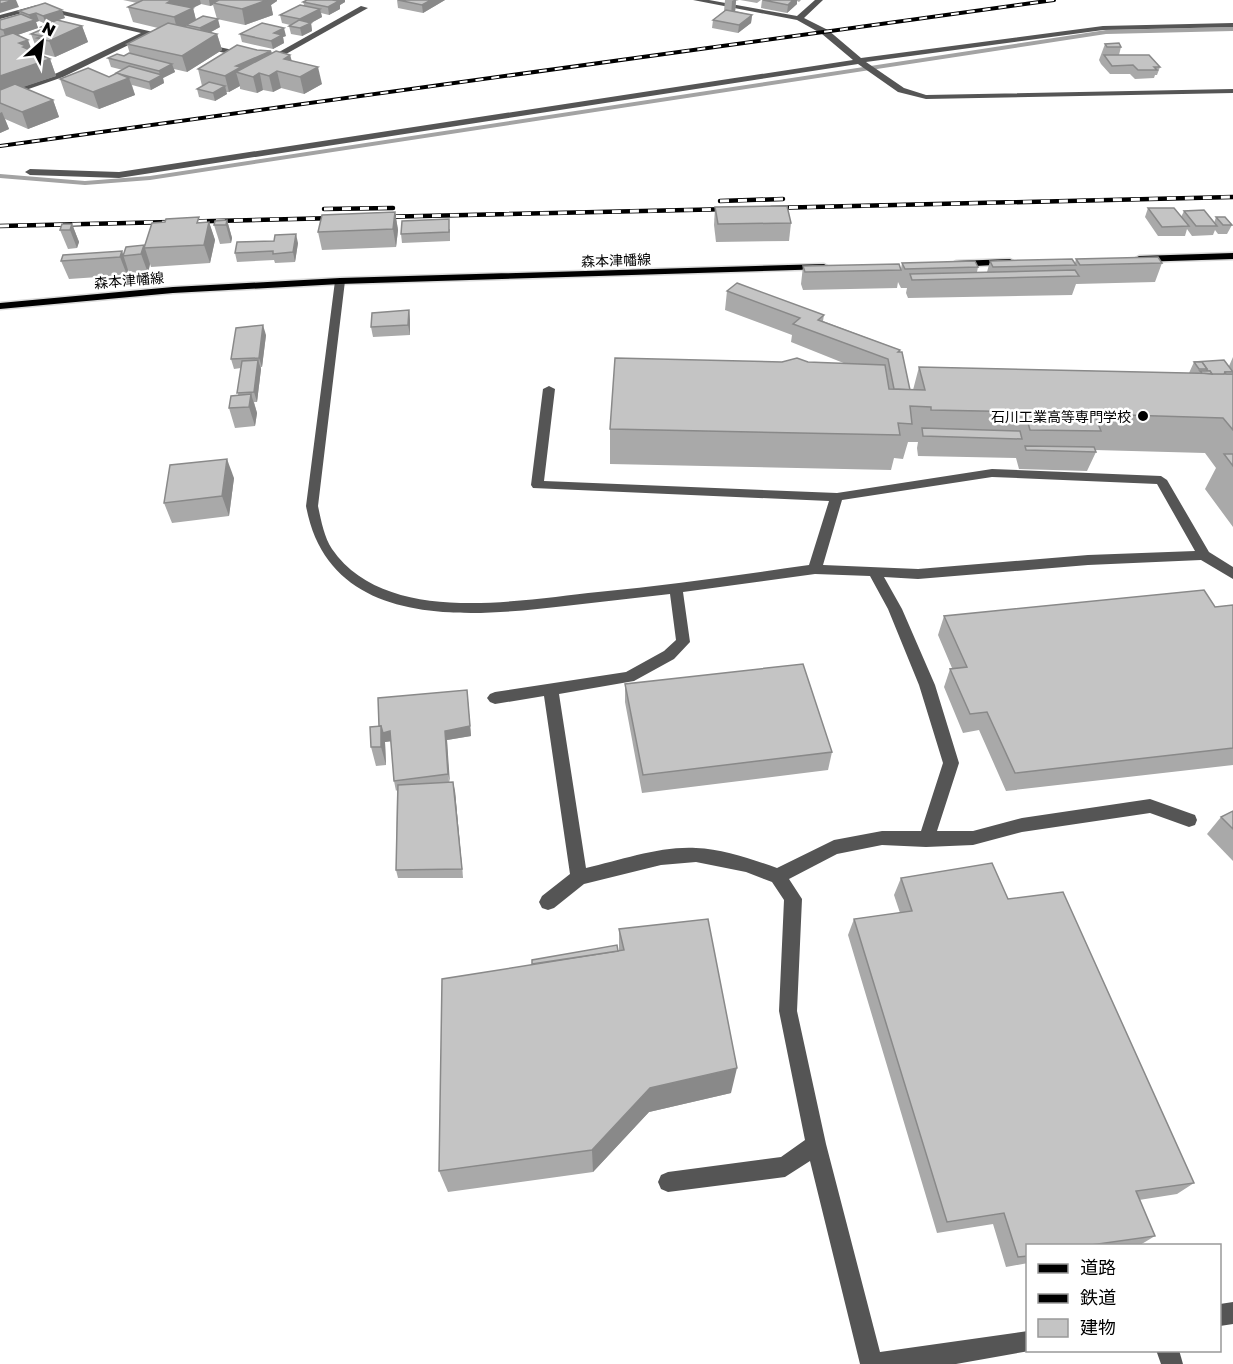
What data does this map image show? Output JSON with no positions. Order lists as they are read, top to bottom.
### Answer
{
  "streets": {
    "main road": ["森本津幡線"]
  },
  "places": ["石川工業高等専門学校"],
  "legend": ["道路", "鉄道", "建物"],
  "north": "top right"
}
